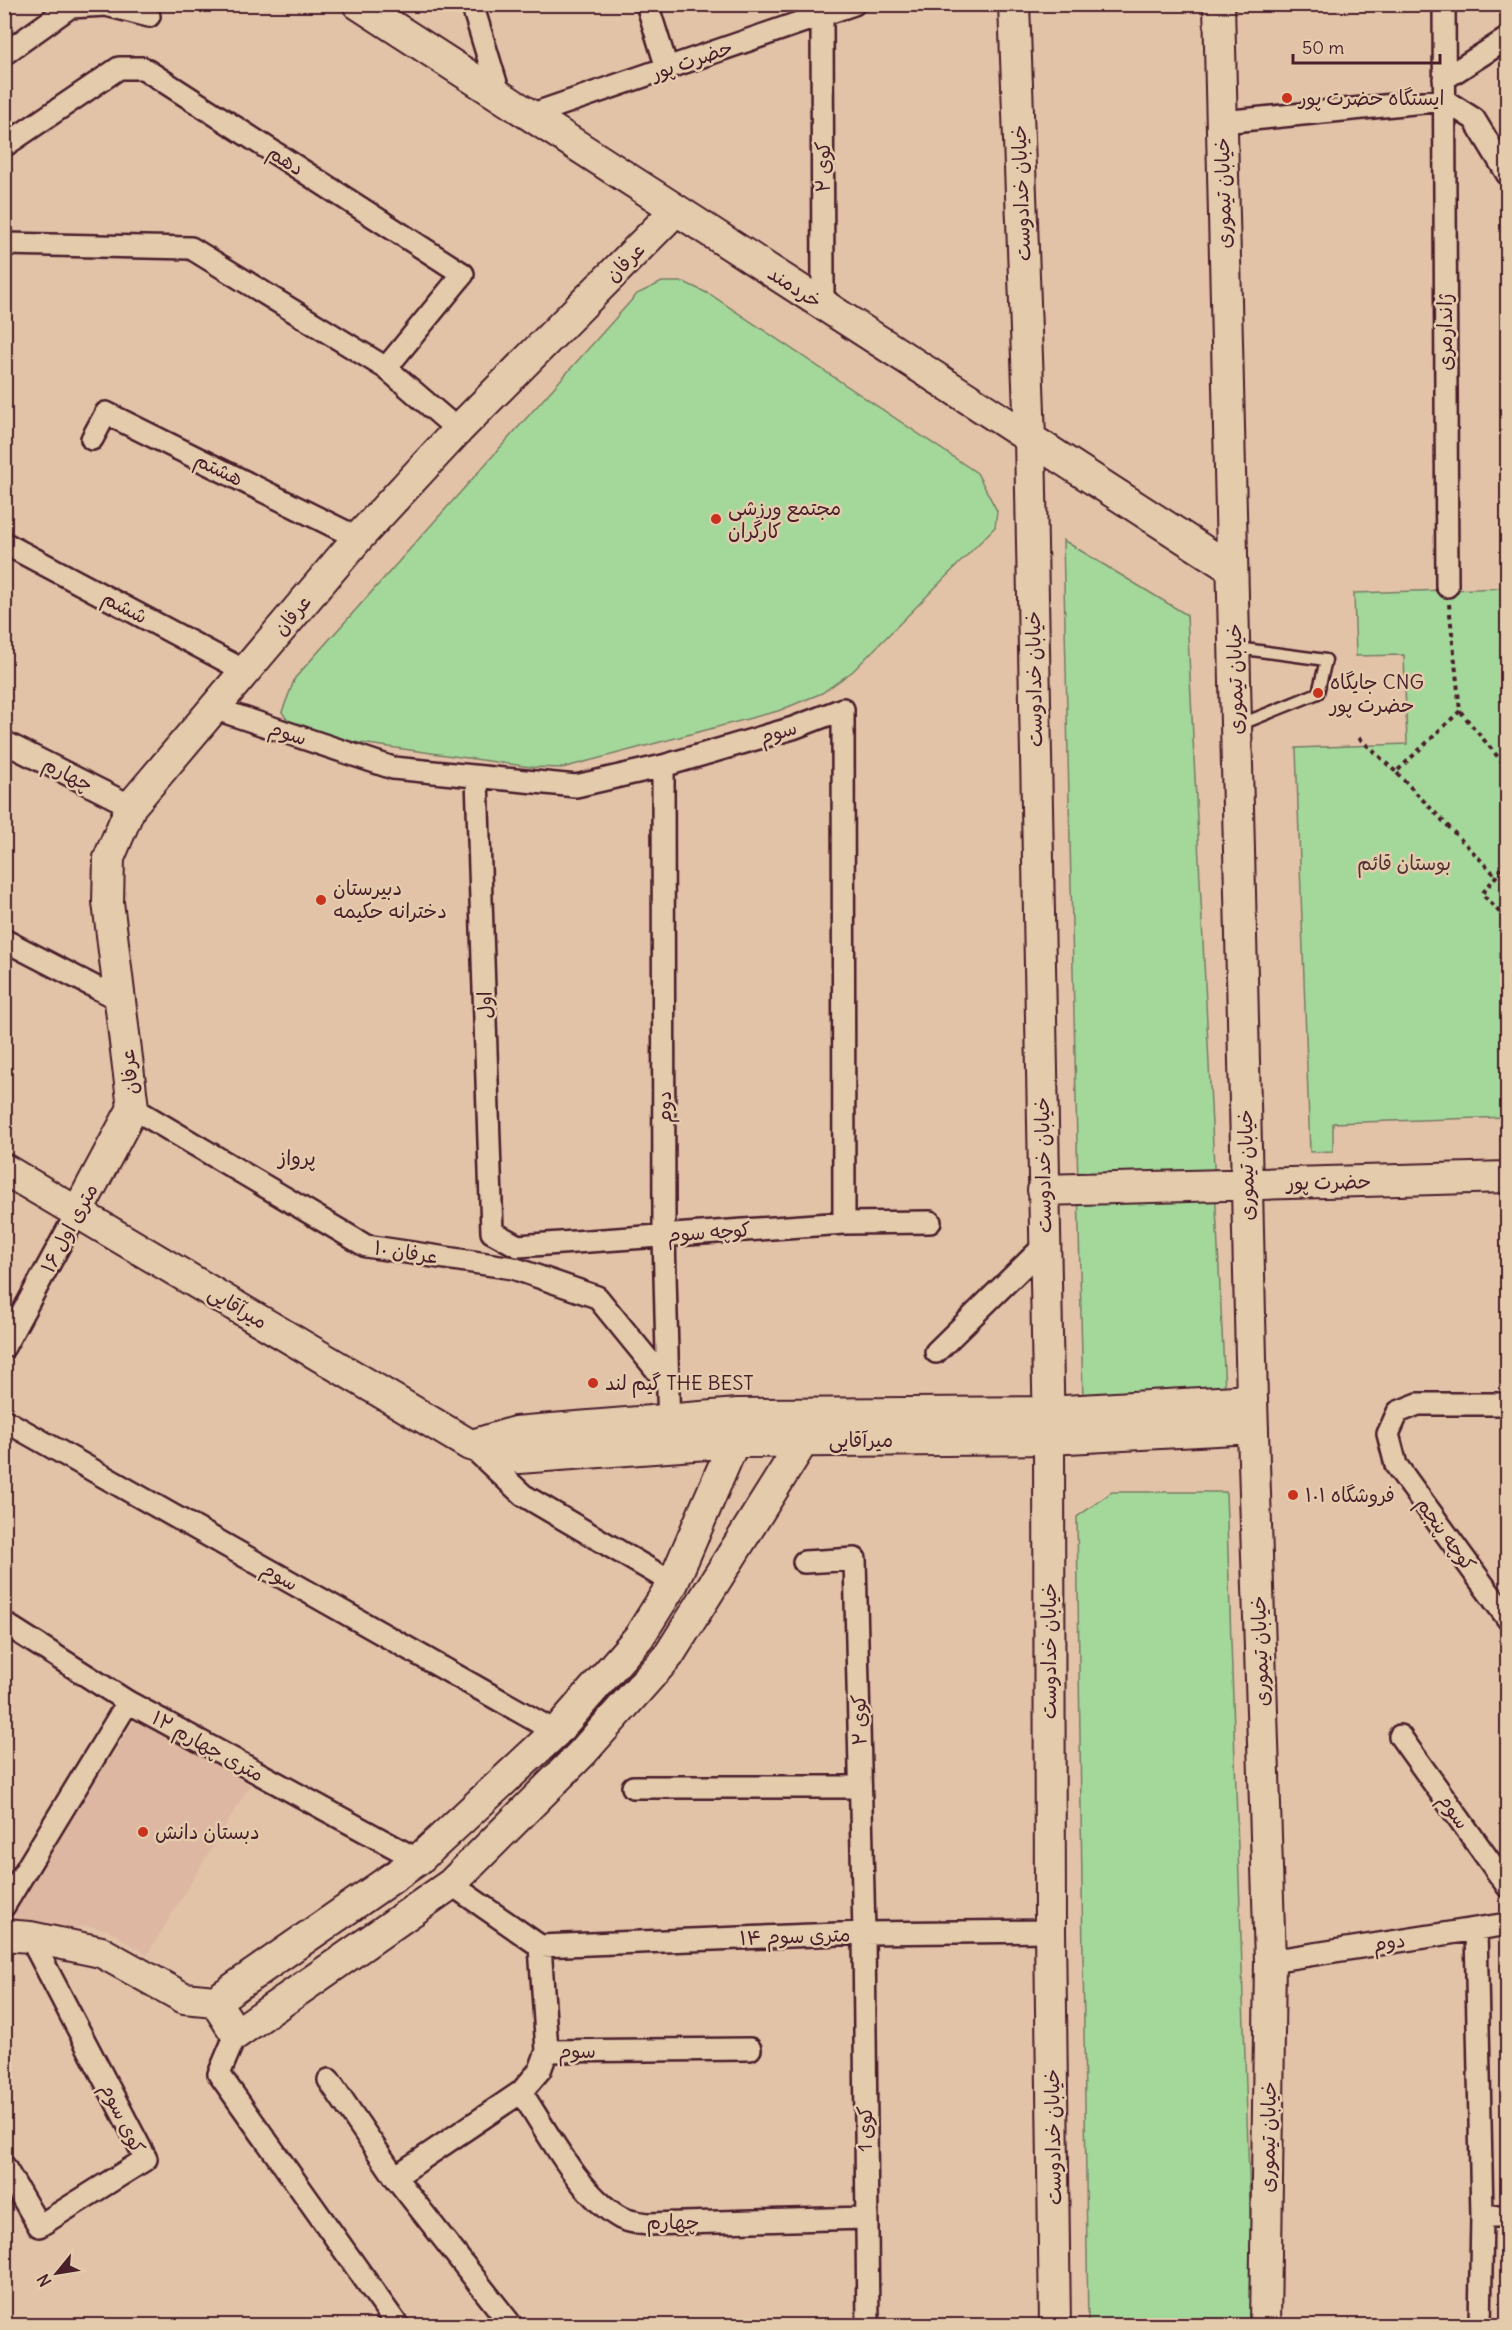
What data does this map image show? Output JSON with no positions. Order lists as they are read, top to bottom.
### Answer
{
  "streets": {
    "street": [
      "حضرت پور",
      "دهم",
      "کوی ۲",
      "خیابان خدادوست",
      "خیابان تیموری",
      "عرفان",
      "خردمند",
      "ژاندارمری",
      "هشتم",
      "ششم",
      "سوم",
      "چهارم",
      "اول",
      "دوم",
      "۱۶ متری اول",
      "کوچه سوم",
      "عرفان ۱۰",
      "میرآقایی",
      "کوچه پنجم",
      "۱۲ متری چهارم",
      "۱۴ متری سوم",
      "کوی سوم",
      "کوی 1"
    ]
  },
  "crossings": [
    ["حضرت پور", "کوی ۲"],
    ["حضرت پور", "خیابان خدادوست"],
    ["حضرت پور", "خیابان تیموری"],
    ["حضرت پور", "خردمند"],
    ["کوی ۲", "خردمند"],
    ["کوی ۲", "۱۴ متری سوم"],
    ["کوی ۲", "کوی 1"],
    ["خیابان خدادوست", "خردمند"],
    ["خیابان خدادوست", "میرآقایی"],
    ["خیابان خدادوست", "۱۴ متری سوم"],
    ["خیابان تیموری", "خردمند"],
    ["خیابان تیموری", "دوم"],
    ["خیابان تیموری", "میرآقایی"],
    ["عرفان", "خردمند"],
    ["عرفان", "هشتم"],
    ["عرفان", "ششم"],
    ["عرفان", "سوم"],
    ["عرفان", "چهارم"],
    ["عرفان", "۱۶ متری اول"],
    ["عرفان", "عرفان ۱۰"],
    ["سوم", "اول"],
    ["سوم", "دوم"],
    ["سوم", "کوچه سوم"],
    ["سوم", "۱۴ متری سوم"],
    ["چهارم", "کوی 1"],
    ["اول", "کوچه سوم"],
    ["دوم", "کوچه سوم"],
    ["دوم", "عرفان ۱۰"],
    ["دوم", "میرآقایی"],
    ["۱۶ متری اول", "عرفان ۱۰"],
    ["۱۶ متری اول", "میرآقایی"],
    ["۱۴ متری سوم", "کوی 1"]
  ],
  "districts": ["پرواز"],
  "parks": ["بوستان قائم"],
  "places": [
    "ایستگاه حضرت پور",
    "مجتمع ورزشی کارگران",
    "جایگاه CNG حضرت پور",
    "دبیرستان دخترانه حکیمه",
    "گیم لند THE BEST",
    "فروشگاه ۱۰۱",
    "دبستان دانش"
  ],
  "scale_bar": "50 m",
  "north": "bottom left"
}
